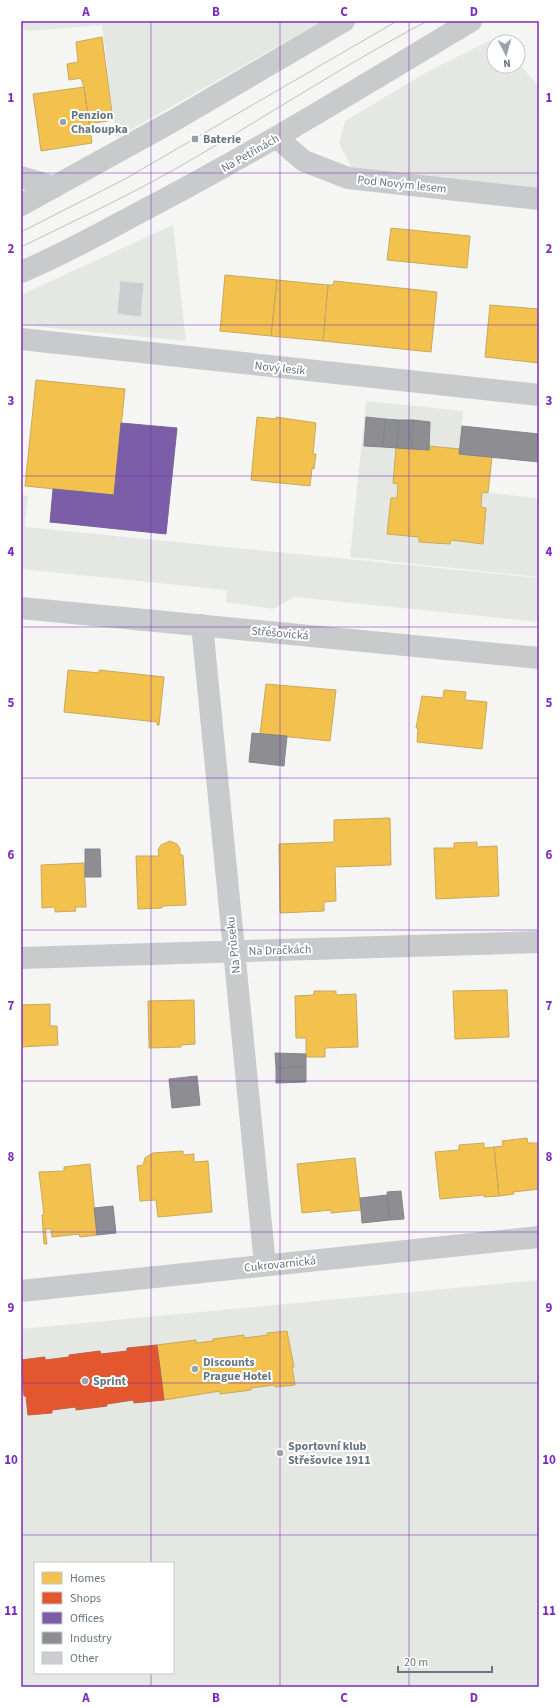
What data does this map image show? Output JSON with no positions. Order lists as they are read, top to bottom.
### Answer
{
  "streets": {
    "street": [
      "Na Petřinách",
      "Pod Novým lesem",
      "Nový lesík",
      "Střešovická",
      "Na Průseku",
      "Na Dračkách",
      "Cukrovarnická"
    ]
  },
  "crossings": [
    ["Na Petřinách", "Pod Novým lesem"],
    ["Střešovická", "Na Průseku"],
    ["Na Průseku", "Na Dračkách"],
    ["Na Průseku", "Cukrovarnická"]
  ],
  "places": {
    "other": [
      "Penzion Chaloupka",
      "Discounts Prague Hotel",
      "Sprint",
      "Sportovní klub Střešovice 1911"
    ],
    "transit": ["Baterie"]
  },
  "legend": [
    "Homes",
    "Shops",
    "Offices",
    "Industry",
    "Other"
  ],
  "scale_bar": "20 m",
  "north": "bottom",
  "grid": {
    "columns": [
      "A",
      "B",
      "C",
      "D"
    ],
    "rows": [
      "1",
      "2",
      "3",
      "4",
      "5",
      "6",
      "7",
      "8",
      "9",
      "10",
      "11"
    ]
  }
}
